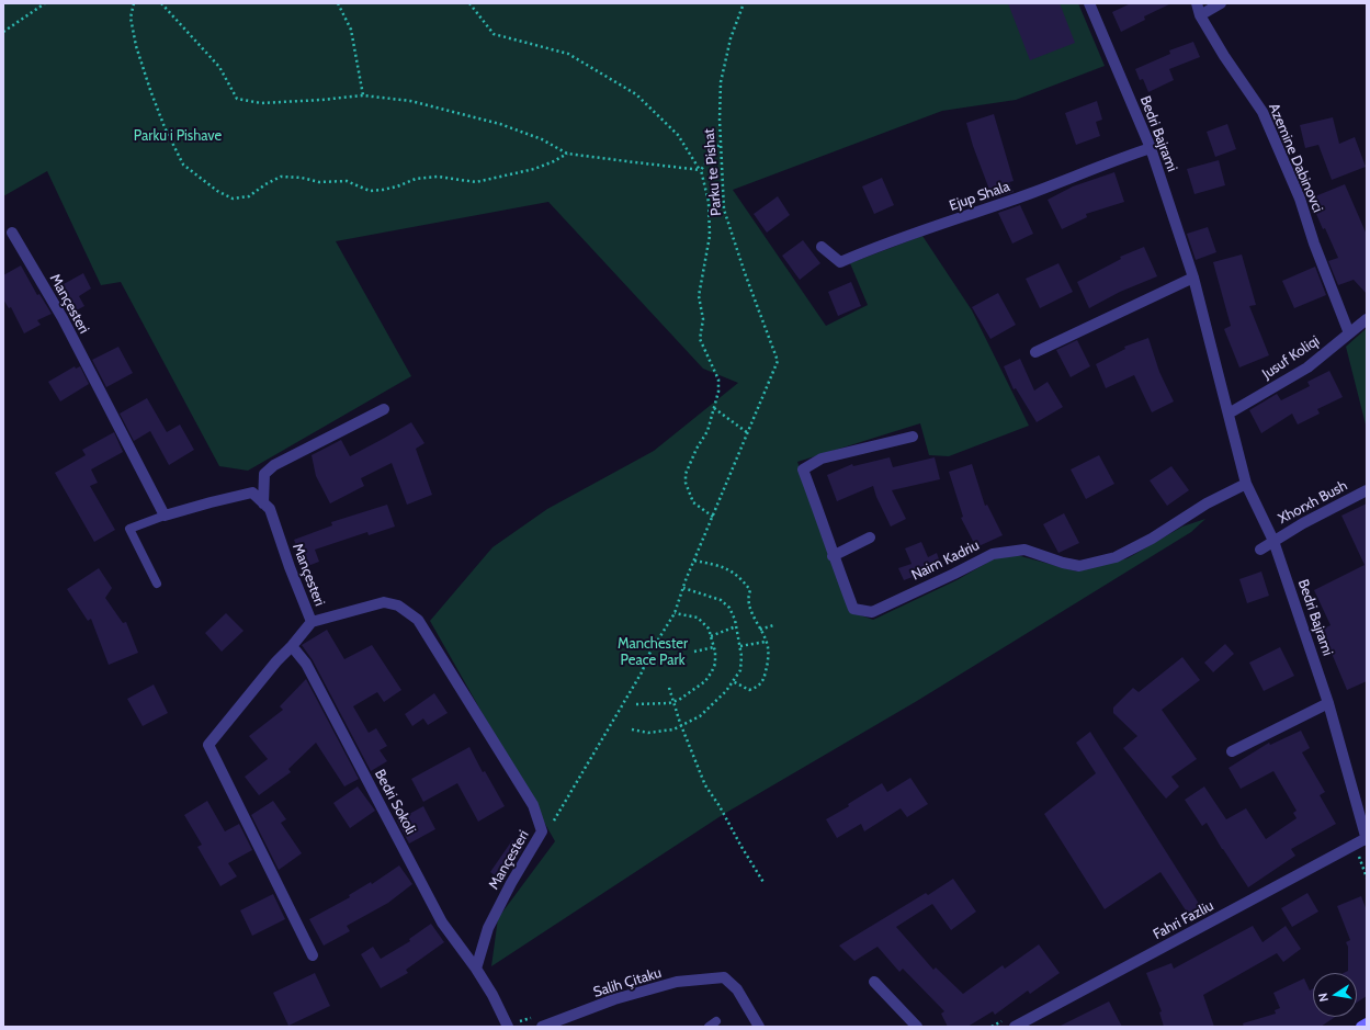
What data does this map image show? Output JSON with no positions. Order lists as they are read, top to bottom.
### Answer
{
  "streets": {
    "street": [
      "Bedri Bajrami",
      "Azemine Dabinovci",
      "Ejup Shala",
      "Mançesteri",
      "Jusuf Koliqi",
      "Xhorxh Bush",
      "Naim Kadriu",
      "Bedri Sokoli",
      "Fahri Fazliu",
      "Salih Çitaku"
    ],
    "path": ["Parku te Pishat"]
  },
  "crossings": [
    ["Bedri Bajrami", "Ejup Shala"],
    ["Bedri Bajrami", "Jusuf Koliqi"],
    ["Bedri Bajrami", "Xhorxh Bush"],
    ["Bedri Bajrami", "Naim Kadriu"],
    ["Bedri Bajrami", "Fahri Fazliu"],
    ["Azemine Dabinovci", "Jusuf Koliqi"],
    ["Mançesteri", "Bedri Sokoli"]
  ],
  "parks": ["Parku i Pishave", "Manchester Peace Park"],
  "north": "left"
}
